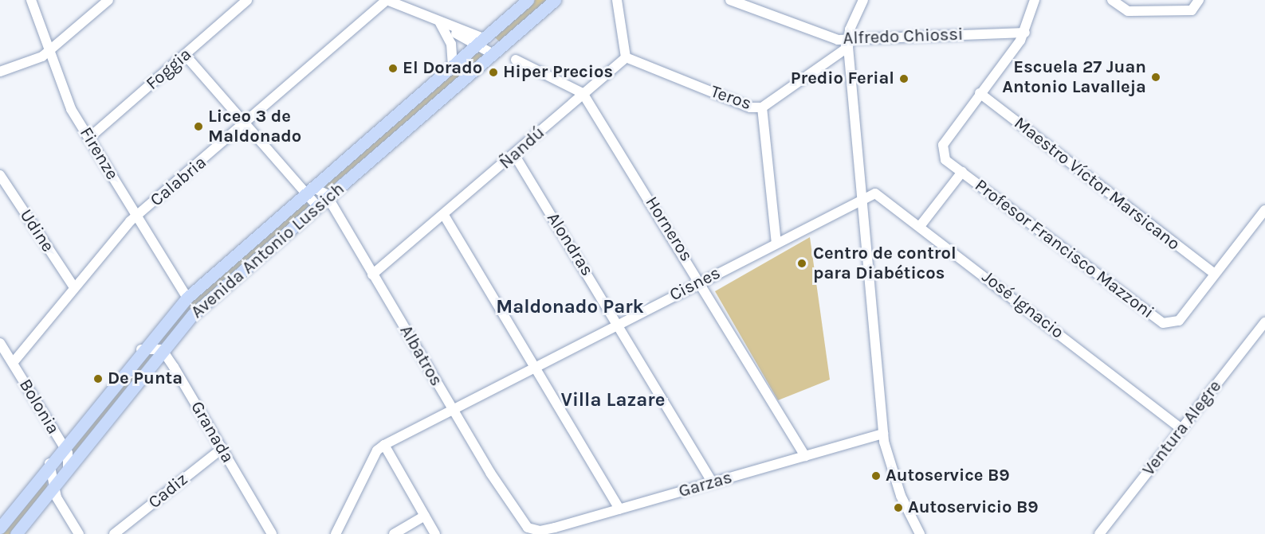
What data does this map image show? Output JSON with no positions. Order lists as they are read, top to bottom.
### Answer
{
  "streets": {
    "main road": ["Avenida Antonio Lussich"],
    "street": [
      "Alfredo Chiossi",
      "Foggia",
      "Teros",
      "Ñandú",
      "Firenze",
      "Calabria",
      "Maestro Víctor Marsicano",
      "Horneros",
      "Udine",
      "Alondras",
      "Profesor Francisco Mazzoni",
      "Cisnes",
      "José Ignacio",
      "Albatros",
      "Bolonia",
      "Ventura Alegre",
      "Granada",
      "Garzas",
      "Cadiz"
    ]
  },
  "crossings": [
    ["Foggia", "Firenze"],
    ["Teros", "Ñandú"],
    ["Teros", "Cisnes"],
    ["Ñandú", "Horneros"],
    ["Ñandú", "Alondras"],
    ["Ñandú", "Albatros"],
    ["Firenze", "Calabria"],
    ["Firenze", "Avenida Antonio Lussich"],
    ["Calabria", "Udine"],
    ["Calabria", "Bolonia"],
    ["Maestro Víctor Marsicano", "Profesor Francisco Mazzoni"],
    ["Horneros", "Cisnes"],
    ["Horneros", "Garzas"],
    ["Alondras", "Cisnes"],
    ["Alondras", "Garzas"],
    ["Avenida Antonio Lussich", "Albatros"],
    ["Avenida Antonio Lussich", "Bolonia"],
    ["Avenida Antonio Lussich", "Granada"],
    ["Cisnes", "José Ignacio"],
    ["Cisnes", "Albatros"],
    ["José Ignacio", "Ventura Alegre"],
    ["Albatros", "Garzas"],
    ["Granada", "Cadiz"]
  ],
  "districts": ["Maldonado Park", "Villa Lazare"],
  "places": [
    "El Dorado",
    "Hiper Precios",
    "Escuela 27 Juan Antonio Lavalleja",
    "Predio Ferial",
    "Liceo 3 de Maldonado",
    "Centro de control para Diabéticos",
    "De Punta",
    "Autoservice B9",
    "Autoservicio B9"
  ]
}
